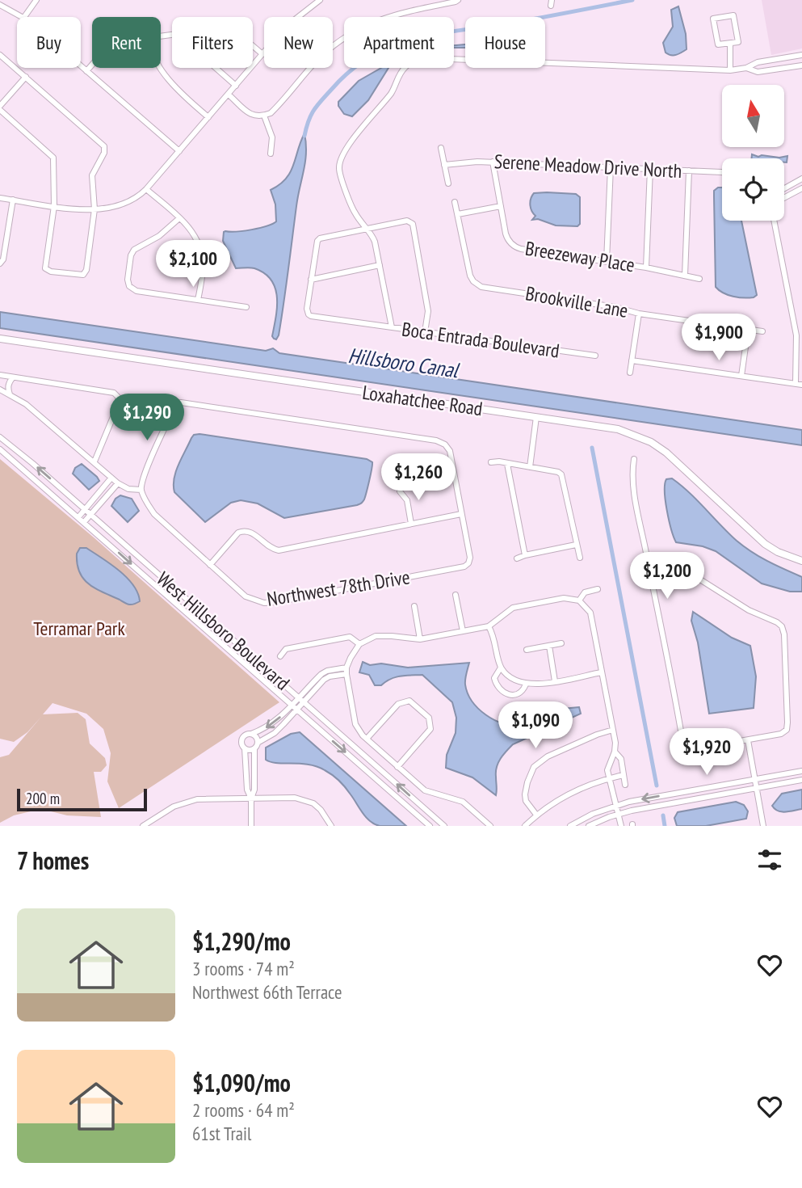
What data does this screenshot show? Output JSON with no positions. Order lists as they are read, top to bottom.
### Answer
{
  "streets": {
    "main road": ["Loxahatchee Road"],
    "street": [
      "Serene Meadow Drive North",
      "Breezeway Place",
      "Brookville Lane",
      "Boca Entrada Boulevard",
      "Northwest 78th Drive",
      "West Hillsboro Boulevard"
    ]
  },
  "crossings": [
    ["Serene Meadow Drive North", "Breezeway Place"]
  ],
  "water": ["Hillsboro Canal"],
  "parks": ["Terramar Park"],
  "scale_bar": "200 m",
  "north": "top",
  "page": {
    "chip": [
      "Buy",
      "Rent",
      "Filters",
      "New",
      "Apartment",
      "House"
    ],
    "price": [
      "$2,100",
      "$1,900",
      "$1,290",
      "$1,260",
      "$1,200",
      "$1,090",
      "$1,920"
    ],
    "scale": "200 m",
    "heading": "7 homes",
    "list": [
      {
        "name": "$1,290/mo",
        "note": "3 rooms · 74 m² · Northwest 66th Terrace"
      },
      {
        "name": "$1,090/mo",
        "note": "2 rooms · 64 m² · 61st Trail"
      }
    ]
  }
}
